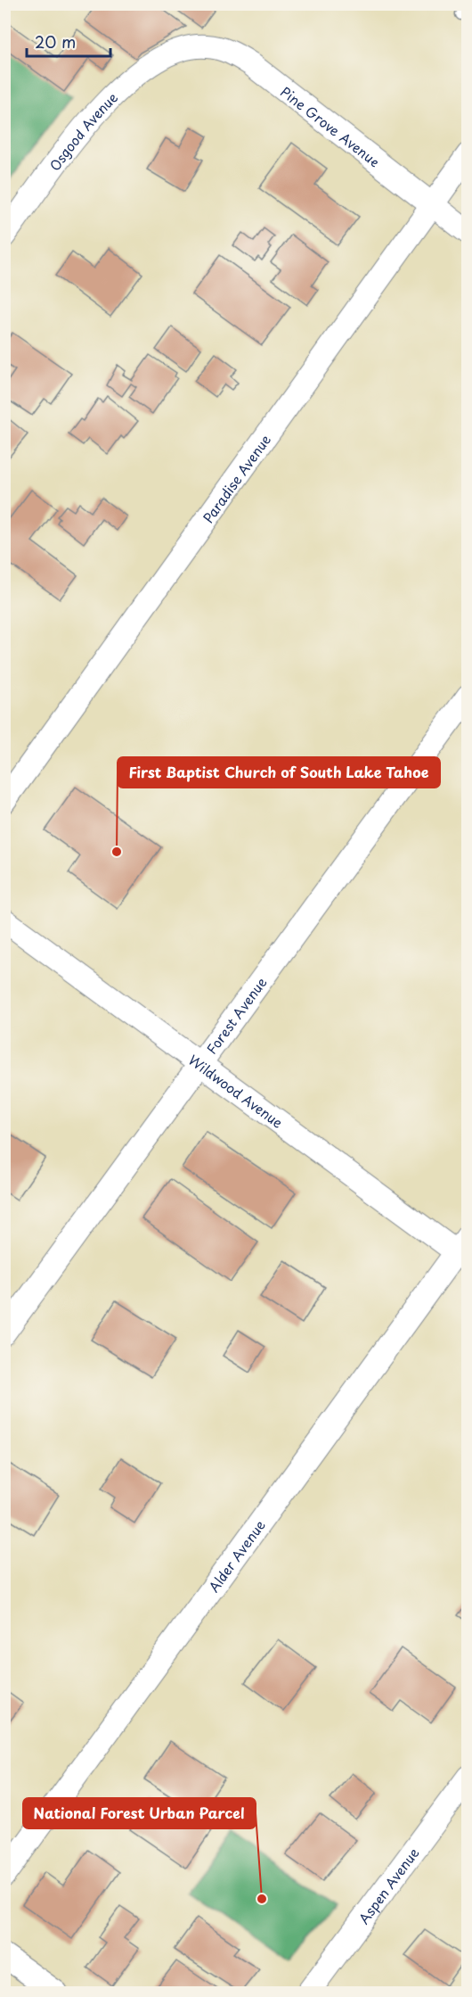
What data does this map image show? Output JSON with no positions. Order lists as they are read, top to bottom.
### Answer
{
  "streets": {
    "street": [
      "Pine Grove Avenue",
      "Osgood Avenue",
      "Paradise Avenue",
      "Forest Avenue",
      "Wildwood Avenue",
      "Alder Avenue",
      "Aspen Avenue"
    ]
  },
  "crossings": [
    ["Pine Grove Avenue", "Osgood Avenue"],
    ["Pine Grove Avenue", "Paradise Avenue"],
    ["Forest Avenue", "Wildwood Avenue"],
    ["Wildwood Avenue", "Alder Avenue"]
  ],
  "places": ["First Baptist Church of South Lake Tahoe", "National Forest Urban Parcel"],
  "scale_bar": "20 m"
}
